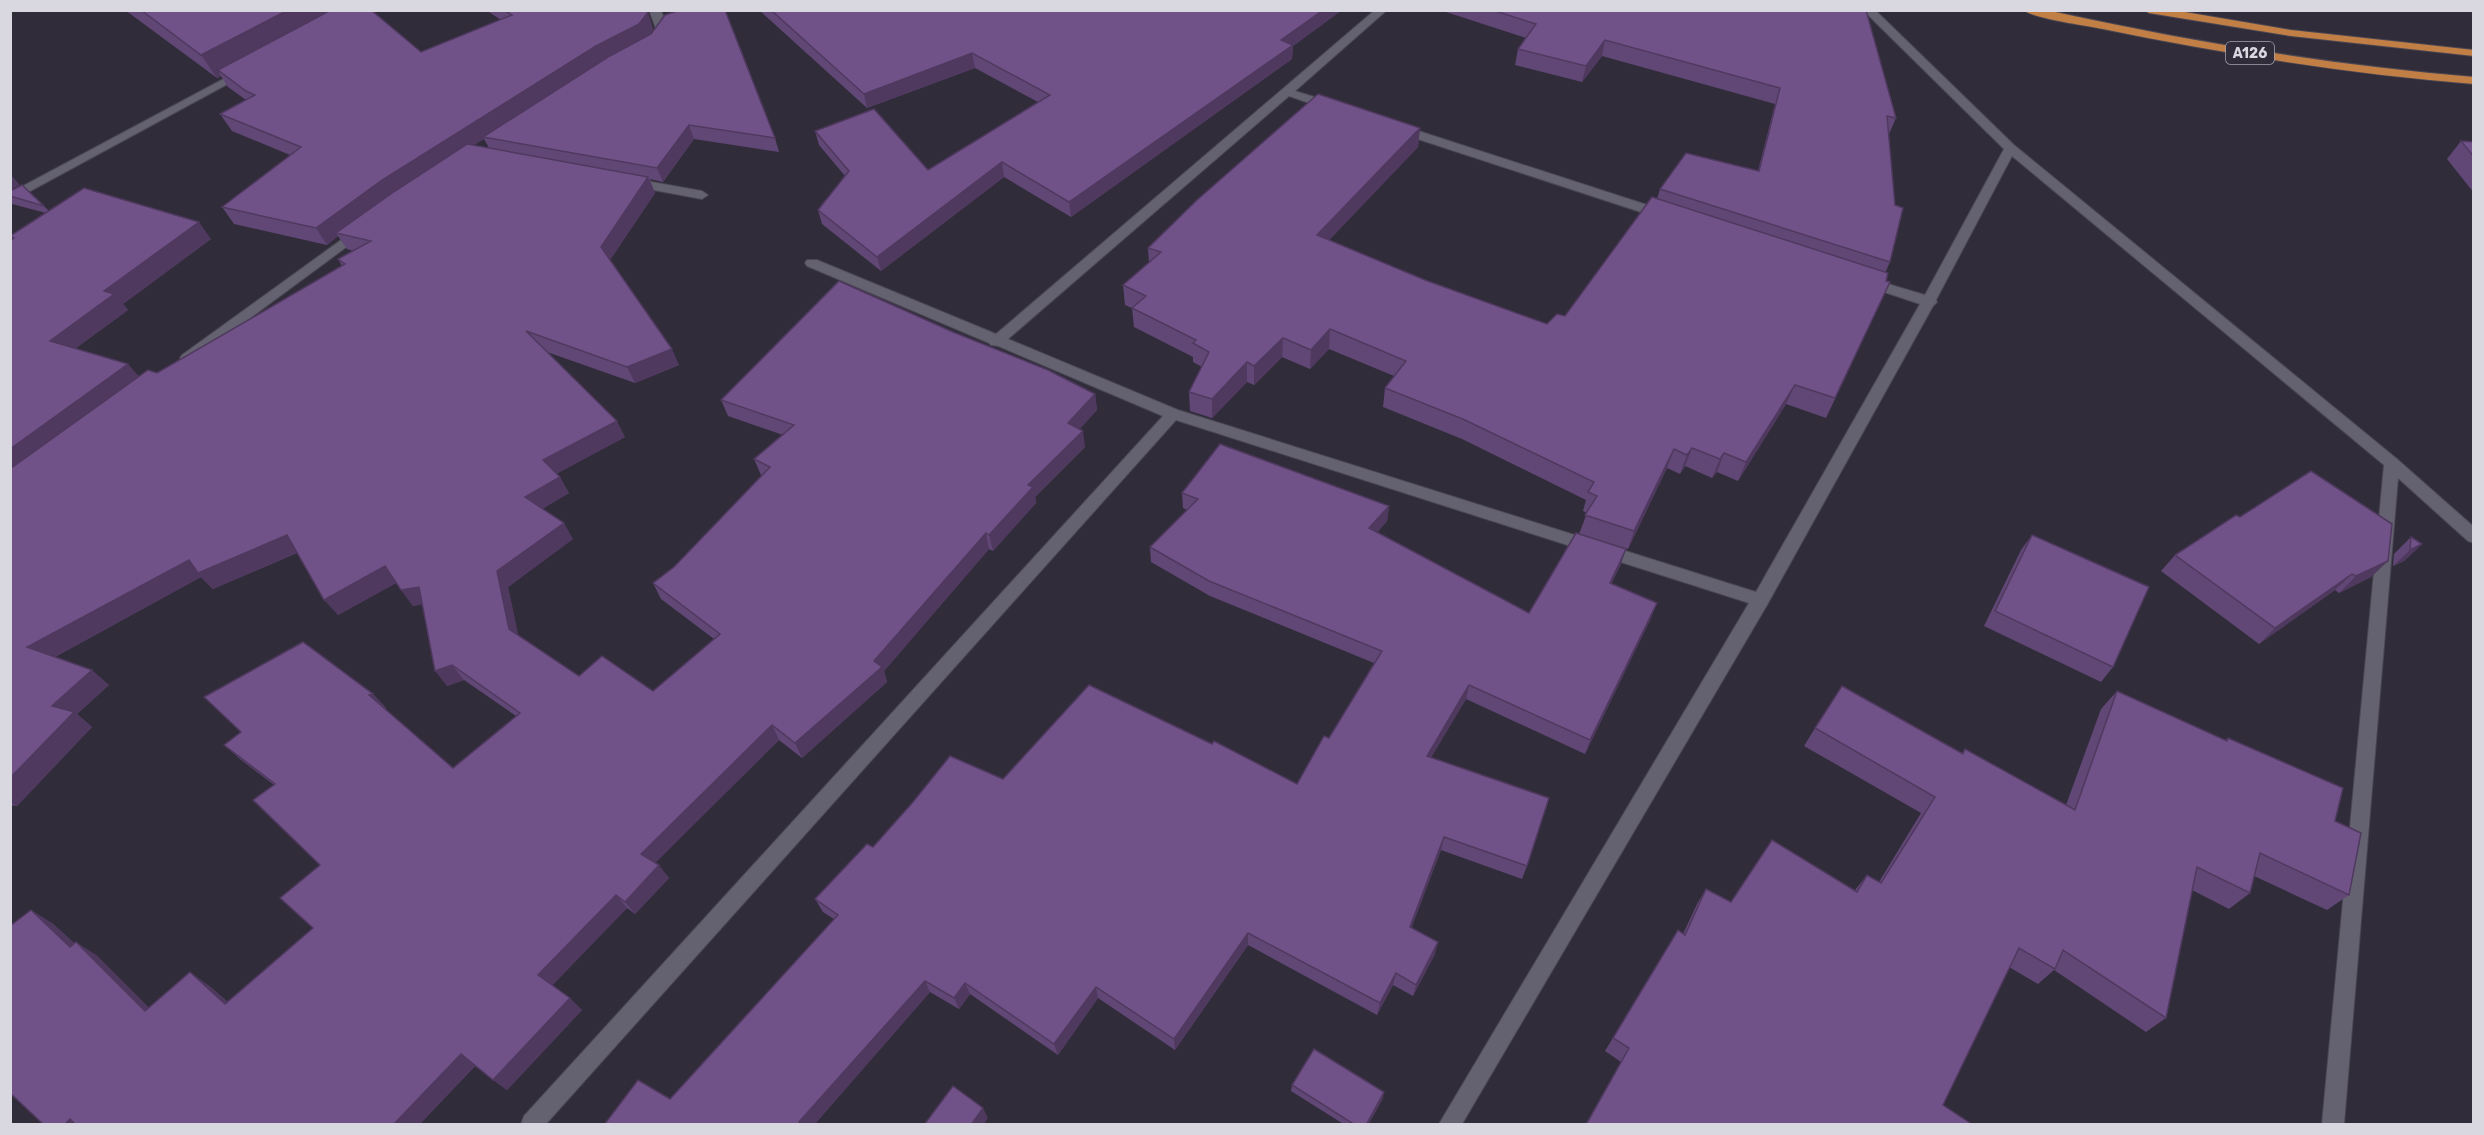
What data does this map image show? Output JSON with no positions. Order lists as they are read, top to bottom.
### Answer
{
  "streets": {
    "highway": ["A126"]
  }
}
